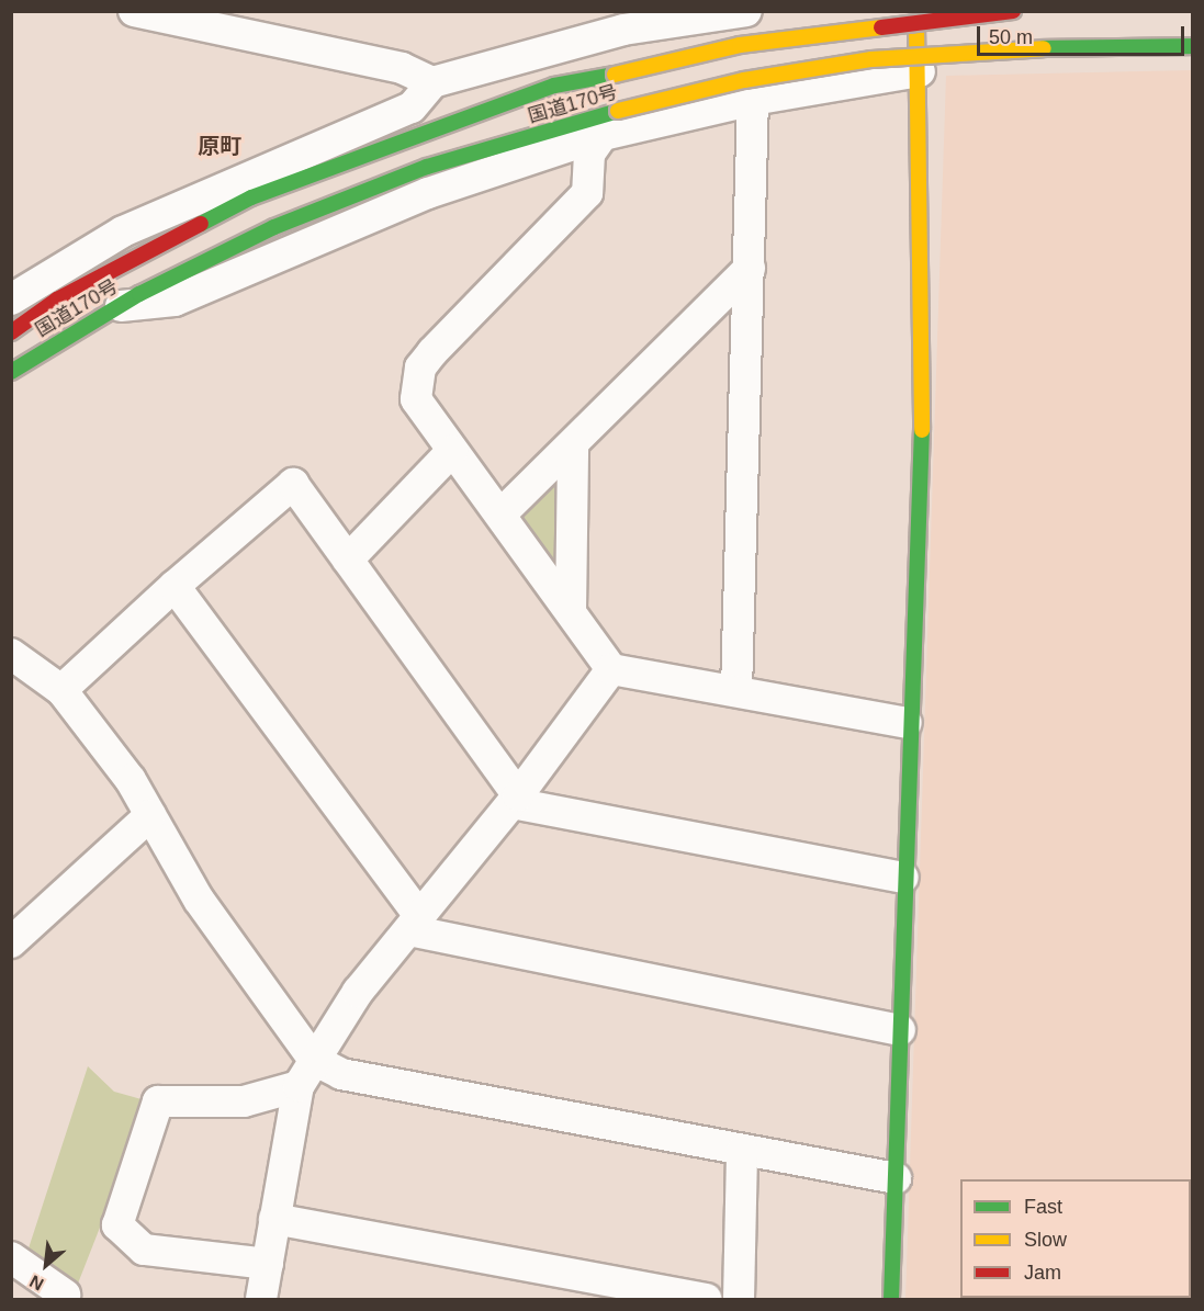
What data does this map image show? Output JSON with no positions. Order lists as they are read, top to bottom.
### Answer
{
  "streets": {
    "main road": ["国道170号"]
  },
  "districts": ["原町"],
  "legend": ["Fast", "Slow", "Jam"],
  "scale_bar": "50 m",
  "north": "bottom left"
}
